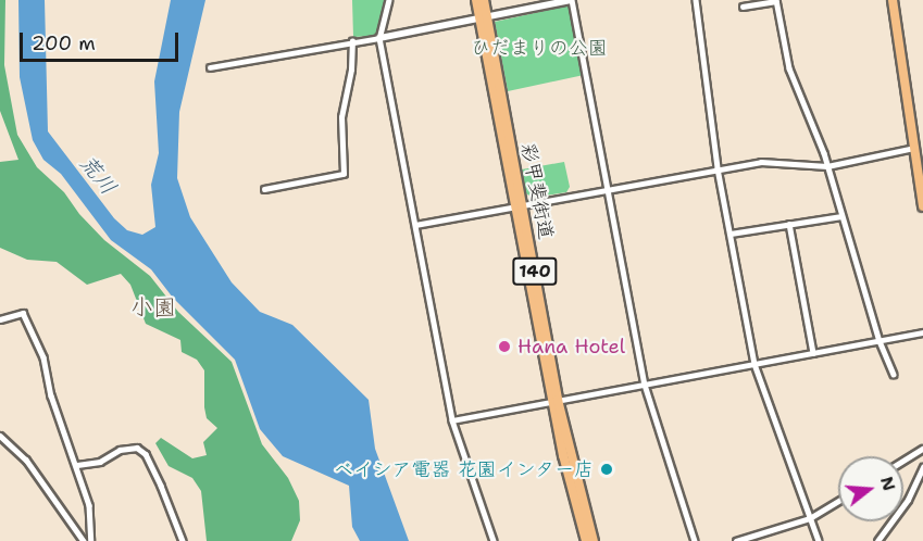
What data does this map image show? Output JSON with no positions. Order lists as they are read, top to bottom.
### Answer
{
  "streets": {
    "highway": ["彩甲斐街道", "140"]
  },
  "districts": ["小園"],
  "water": ["荒川"],
  "parks": ["ひだまりの公園"],
  "places": ["Hana Hotel", "ベイシア電器 花園インター店"],
  "scale_bar": "200 m",
  "north": "right"
}
